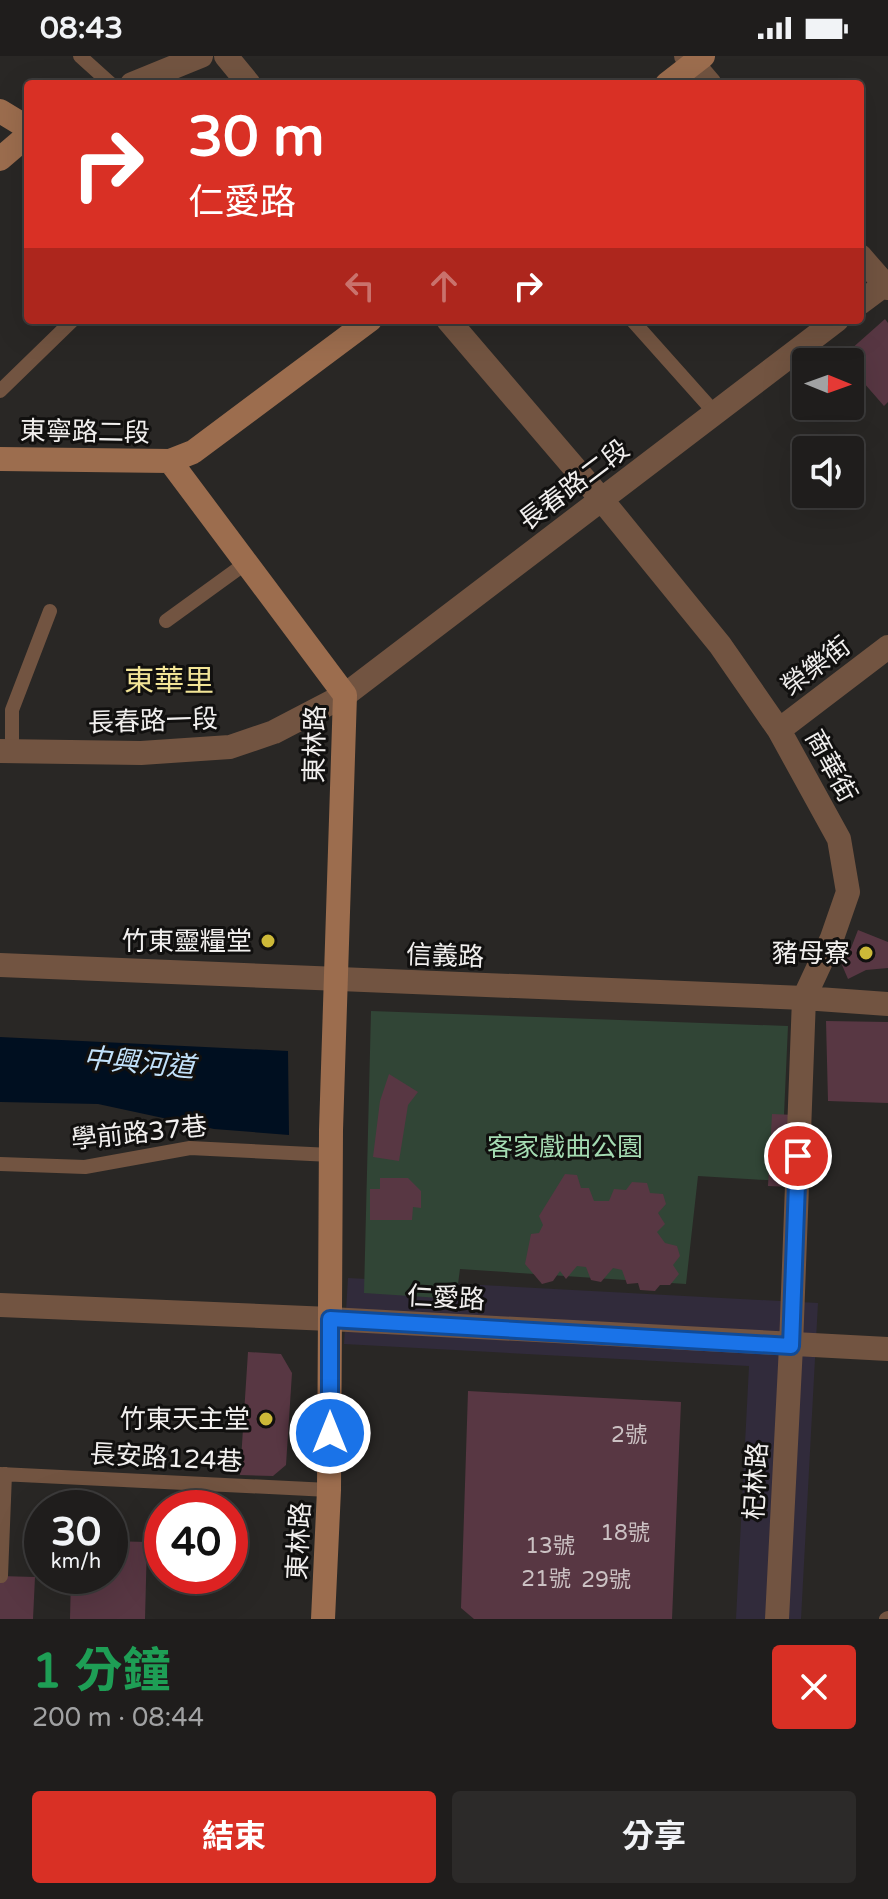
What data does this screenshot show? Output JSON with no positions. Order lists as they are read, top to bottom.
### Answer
{
  "streets": {
    "street": [
      "東寧路二段",
      "長春路二段",
      "榮樂街",
      "長春路一段",
      "東林路",
      "商華街",
      "信義路",
      "仁愛路",
      "杞林路"
    ],
    "lane": ["學前路37巷", "長安路124巷"]
  },
  "crossings": [
    ["東寧路二段", "東林路"],
    ["長春路二段", "長春路一段"],
    ["長春路二段", "東林路"],
    ["長春路二段", "商華街"],
    ["榮樂街", "商華街"],
    ["長春路一段", "東林路"],
    ["東林路", "信義路"],
    ["東林路", "學前路37巷"],
    ["東林路", "仁愛路"],
    ["東林路", "長安路124巷"],
    ["商華街", "信義路"],
    ["商華街", "仁愛路"],
    ["商華街", "杞林路"],
    ["仁愛路", "杞林路"]
  ],
  "districts": ["東華里"],
  "water": ["中興河道"],
  "parks": ["客家戲曲公園"],
  "places": ["竹東靈糧堂", "豬母寮", "竹東天主堂"],
  "house_numbers": [
    "2號",
    "18號",
    "13號",
    "21號",
    "29號"
  ],
  "north": "right",
  "page": {
    "status": "08:43",
    "turn": ["30 m", "仁愛路"],
    "speed": "30 km/h",
    "limit": "40",
    "heading": ["1 分鐘", "200 m · 08:44"],
    "buttons": ["結束", "分享"]
  }
}
